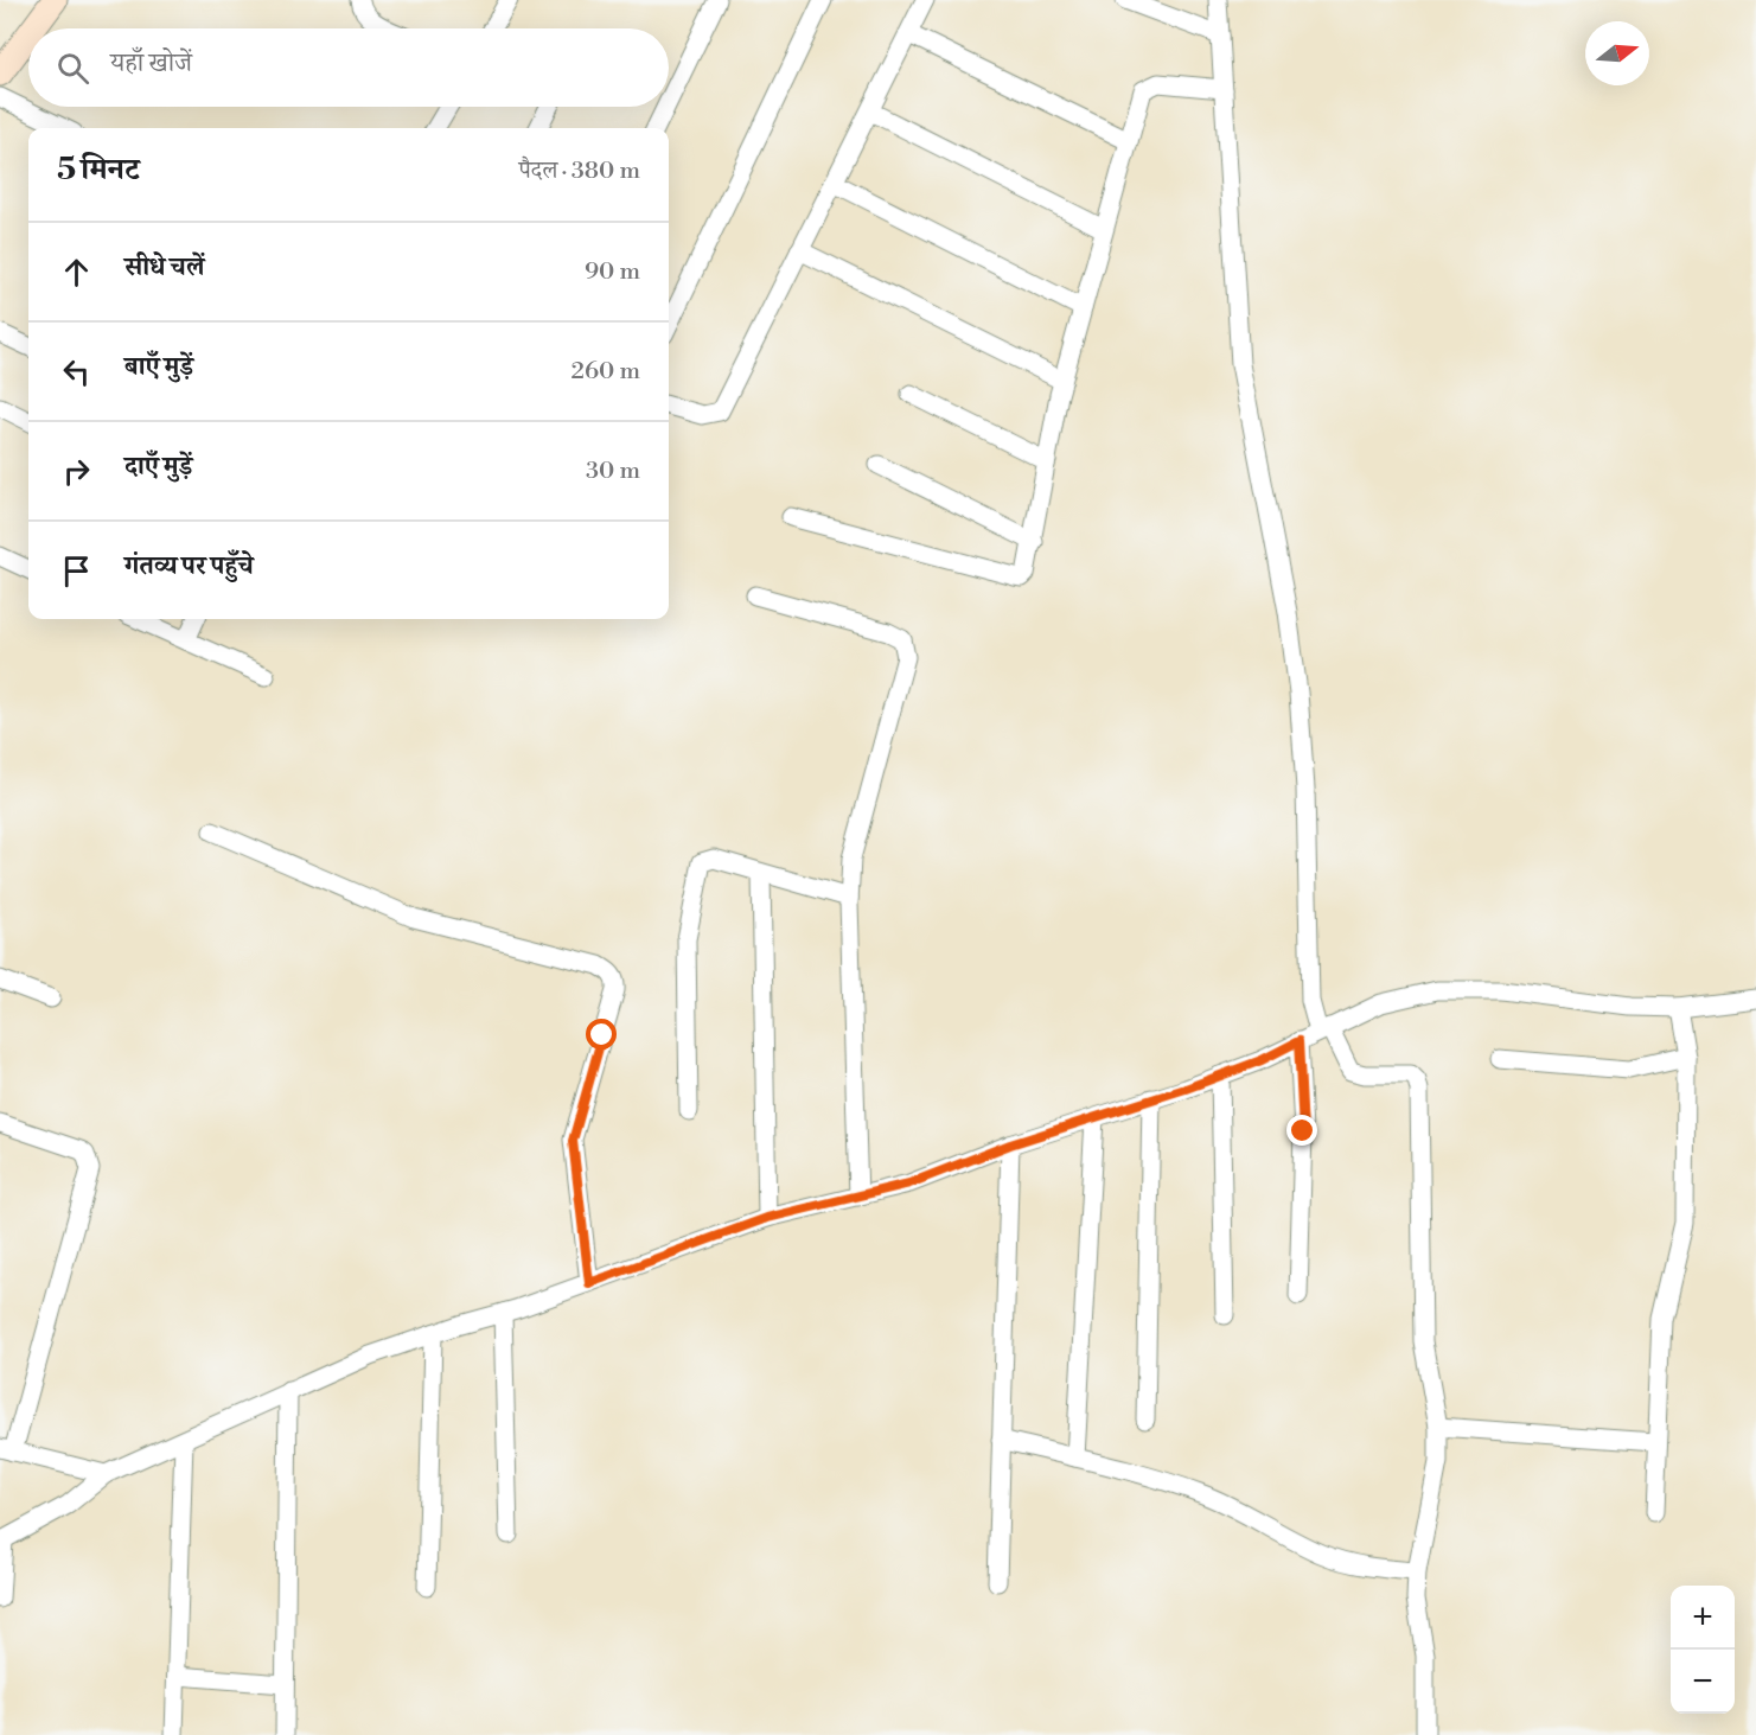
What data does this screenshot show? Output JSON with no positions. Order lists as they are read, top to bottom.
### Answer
{
  "north": "right",
  "page": {
    "search": "यहाँ खोजें",
    "heading": ["5 मिनट", "पैदल · 380 m"],
    "list": [
      ["सीधे चलें", "90 m"],
      ["बाएँ मुड़ें", "260 m"],
      ["दाएँ मुड़ें", "30 m"],
      "गंतव्य पर पहुँचे"
    ],
    "map_buttons": ["+", "−"]
  }
}
